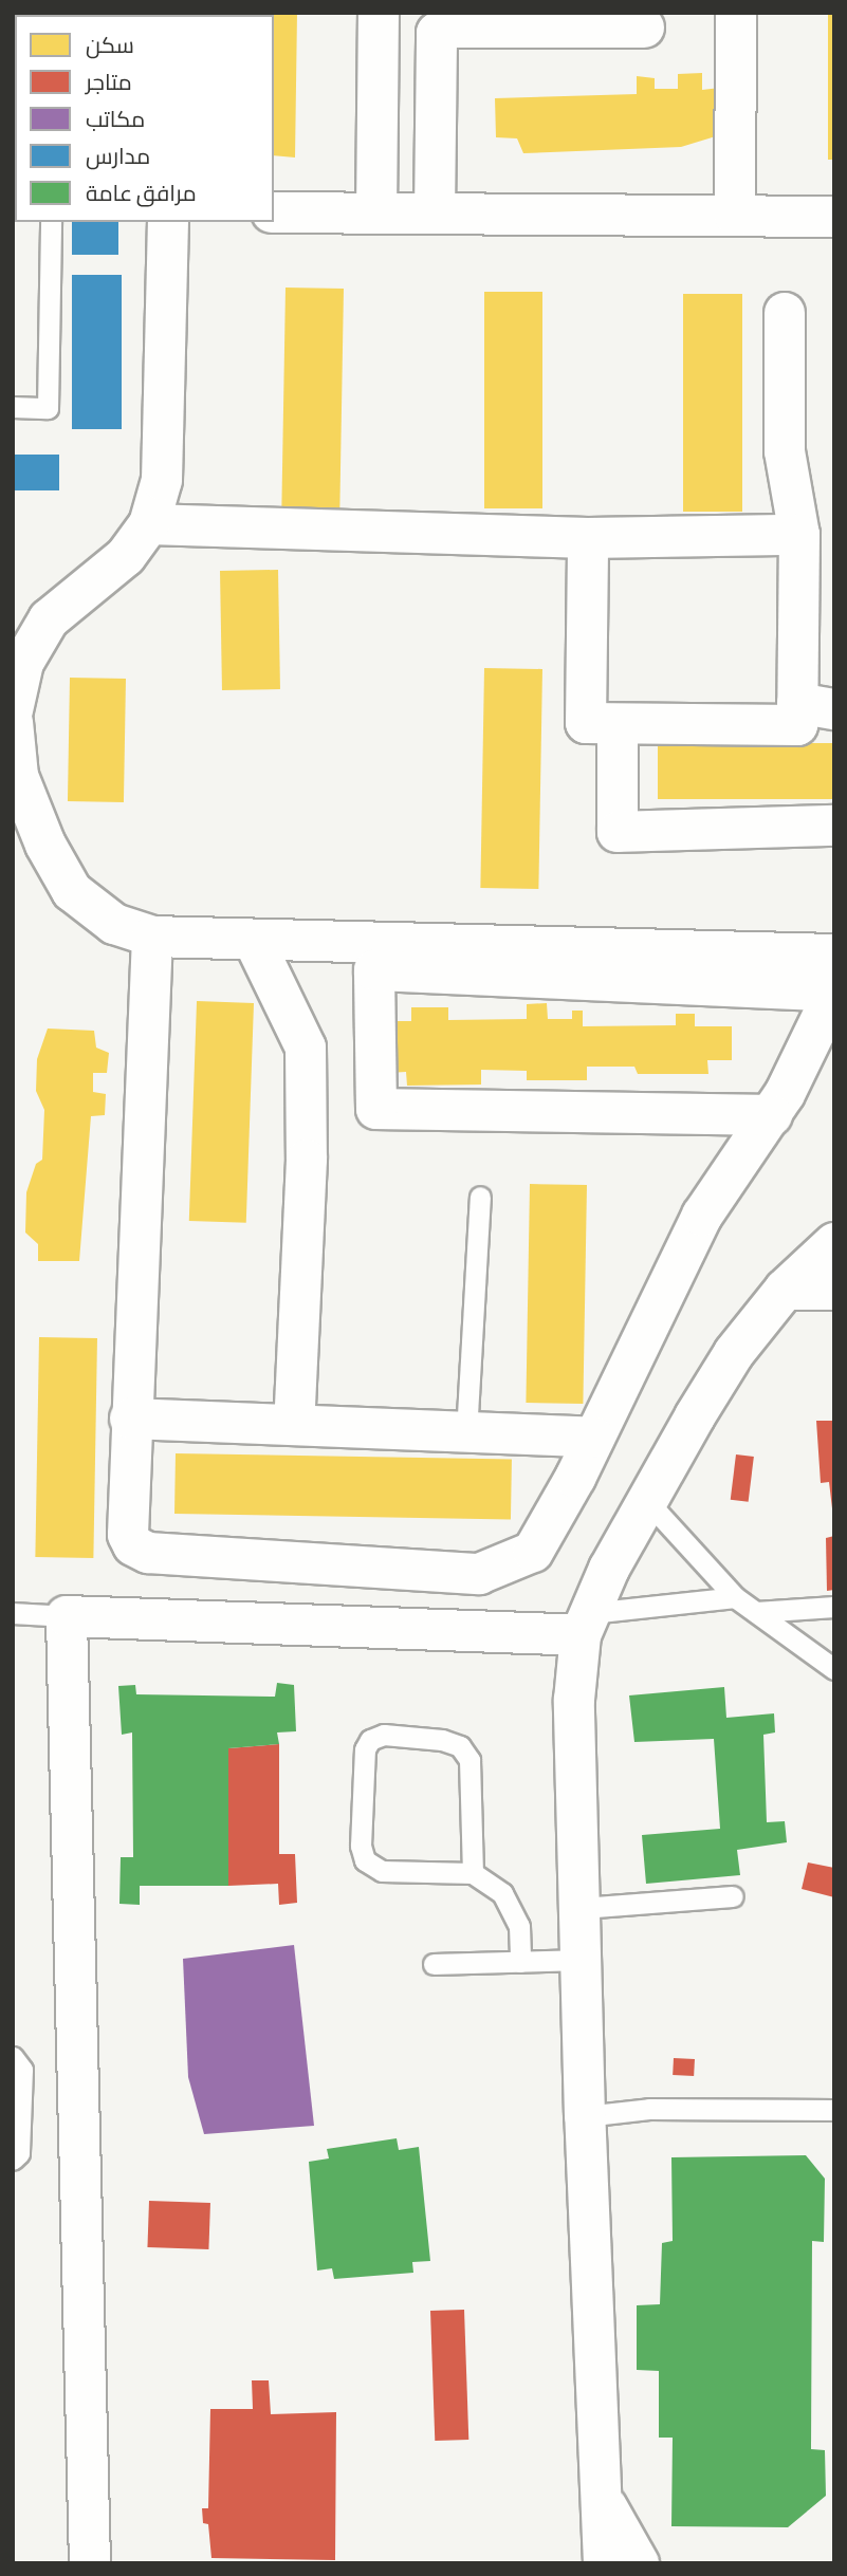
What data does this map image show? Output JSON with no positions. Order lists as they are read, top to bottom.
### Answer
{
  "legend": [
    "سكن",
    "متاجر",
    "مكاتب",
    "مدارس",
    "مرافق عامة"
  ]
}
